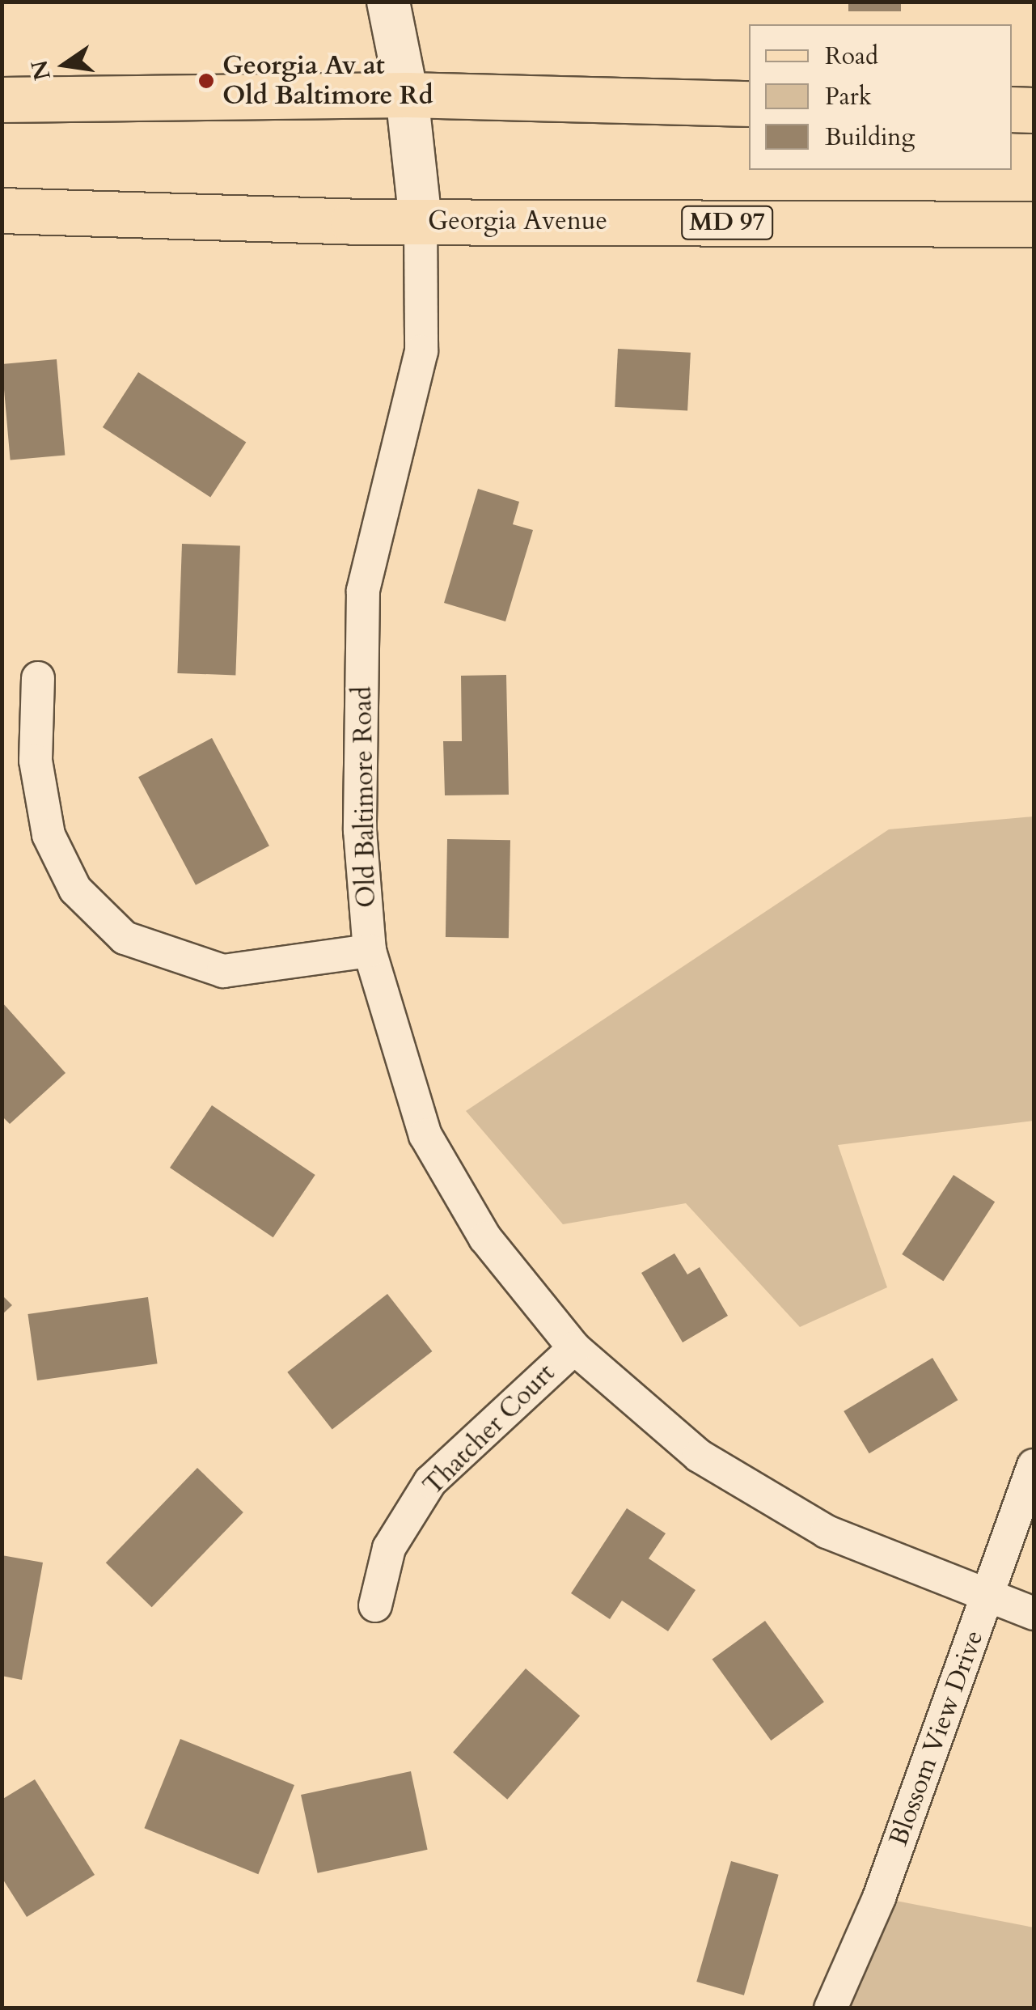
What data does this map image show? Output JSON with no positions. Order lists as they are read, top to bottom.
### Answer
{
  "streets": {
    "main road": ["Georgia Avenue", "MD 97"],
    "street": ["Old Baltimore Road", "Thatcher Court", "Blossom View Drive"]
  },
  "crossings": [
    ["Georgia Avenue", "Old Baltimore Road"],
    ["Old Baltimore Road", "Thatcher Court"],
    ["Old Baltimore Road", "Blossom View Drive"]
  ],
  "places": ["Georgia Av at Old Baltimore Rd"],
  "legend": ["Road", "Park", "Building"],
  "north": "left"
}
